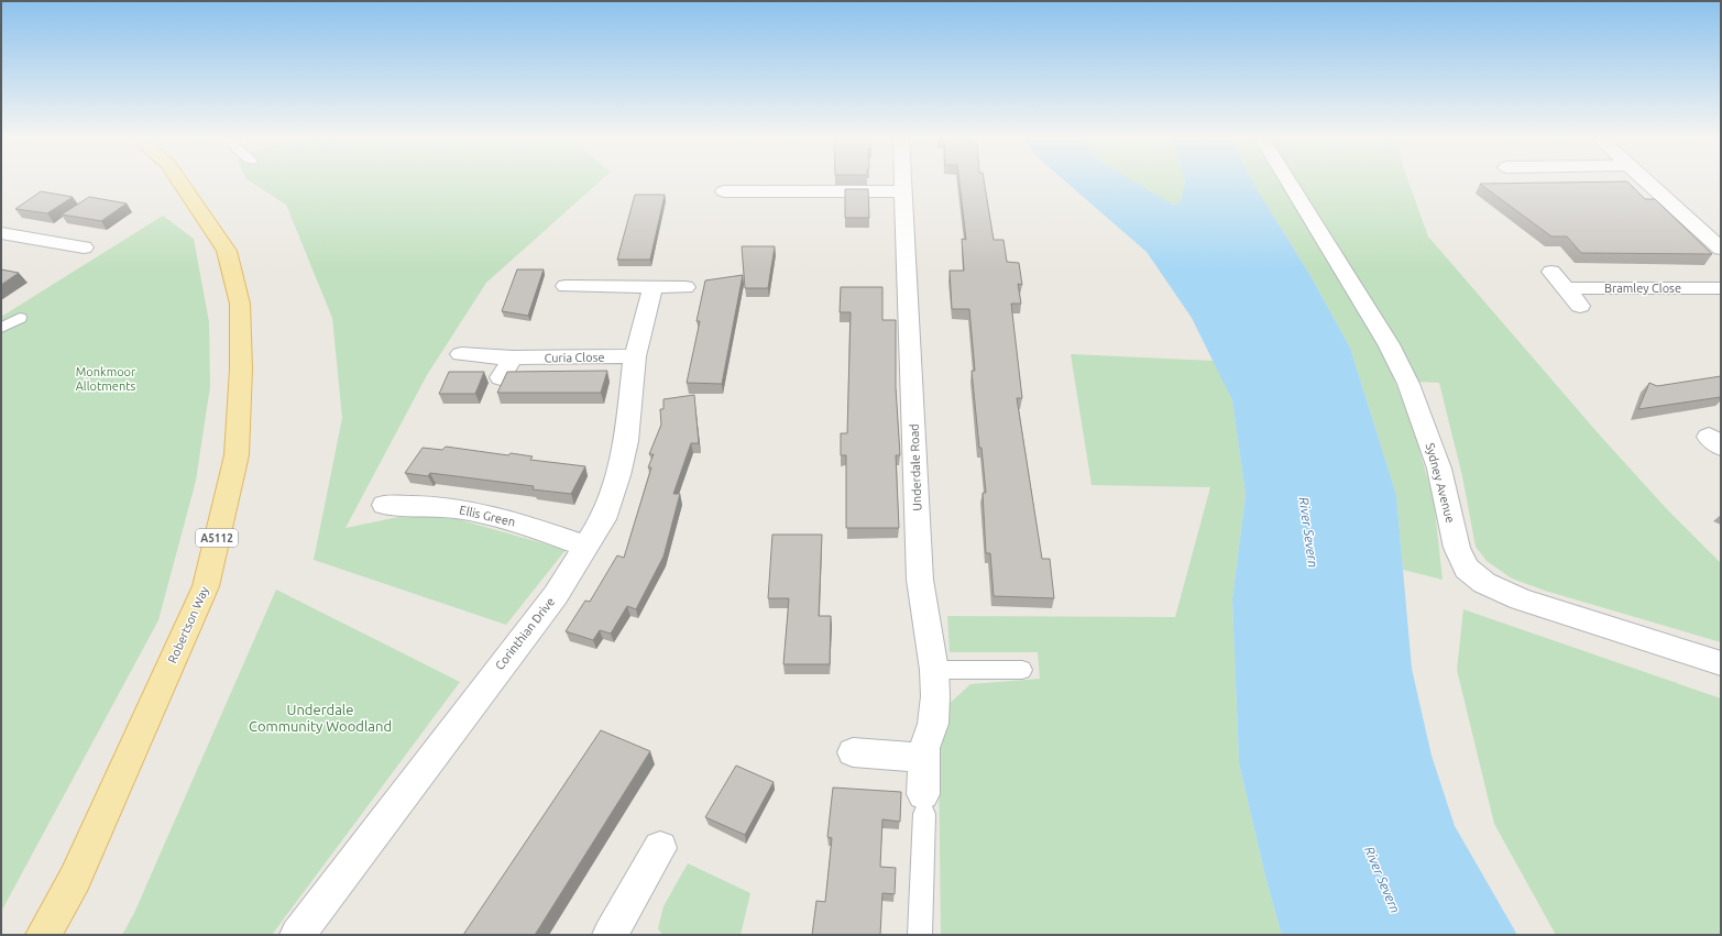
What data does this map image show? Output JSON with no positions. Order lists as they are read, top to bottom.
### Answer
{
  "streets": {
    "main road": ["A5112", "Robertson Way"],
    "street": [
      "Bramley Close",
      "Curia Close",
      "Underdale Road",
      "Sydney Avenue",
      "Ellis Green",
      "Corinthian Drive"
    ]
  },
  "crossings": [
    ["Curia Close", "Corinthian Drive"],
    ["Ellis Green", "Corinthian Drive"]
  ],
  "water": ["River Severn"],
  "parks": ["Monkmoor Allotments", "Underdale Community Woodland"]
}
